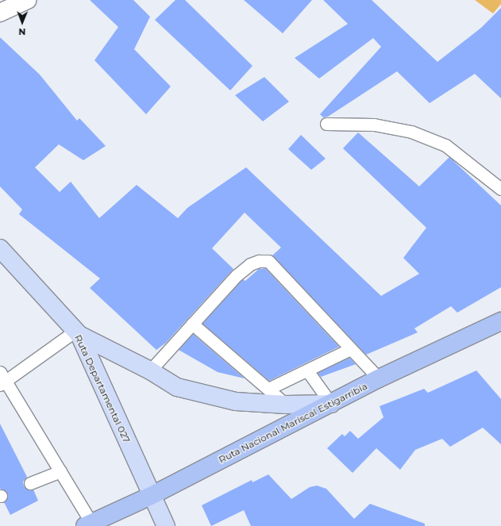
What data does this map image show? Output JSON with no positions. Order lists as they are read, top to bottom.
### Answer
{
  "streets": {
    "highway": ["Ruta Nacional Mariscal Estigarribia"],
    "main road": ["Ruta Departamental 027"]
  },
  "crossings": [
    ["Ruta Departamental 027", "Ruta Nacional Mariscal Estigarribia"]
  ],
  "north": "bottom"
}
